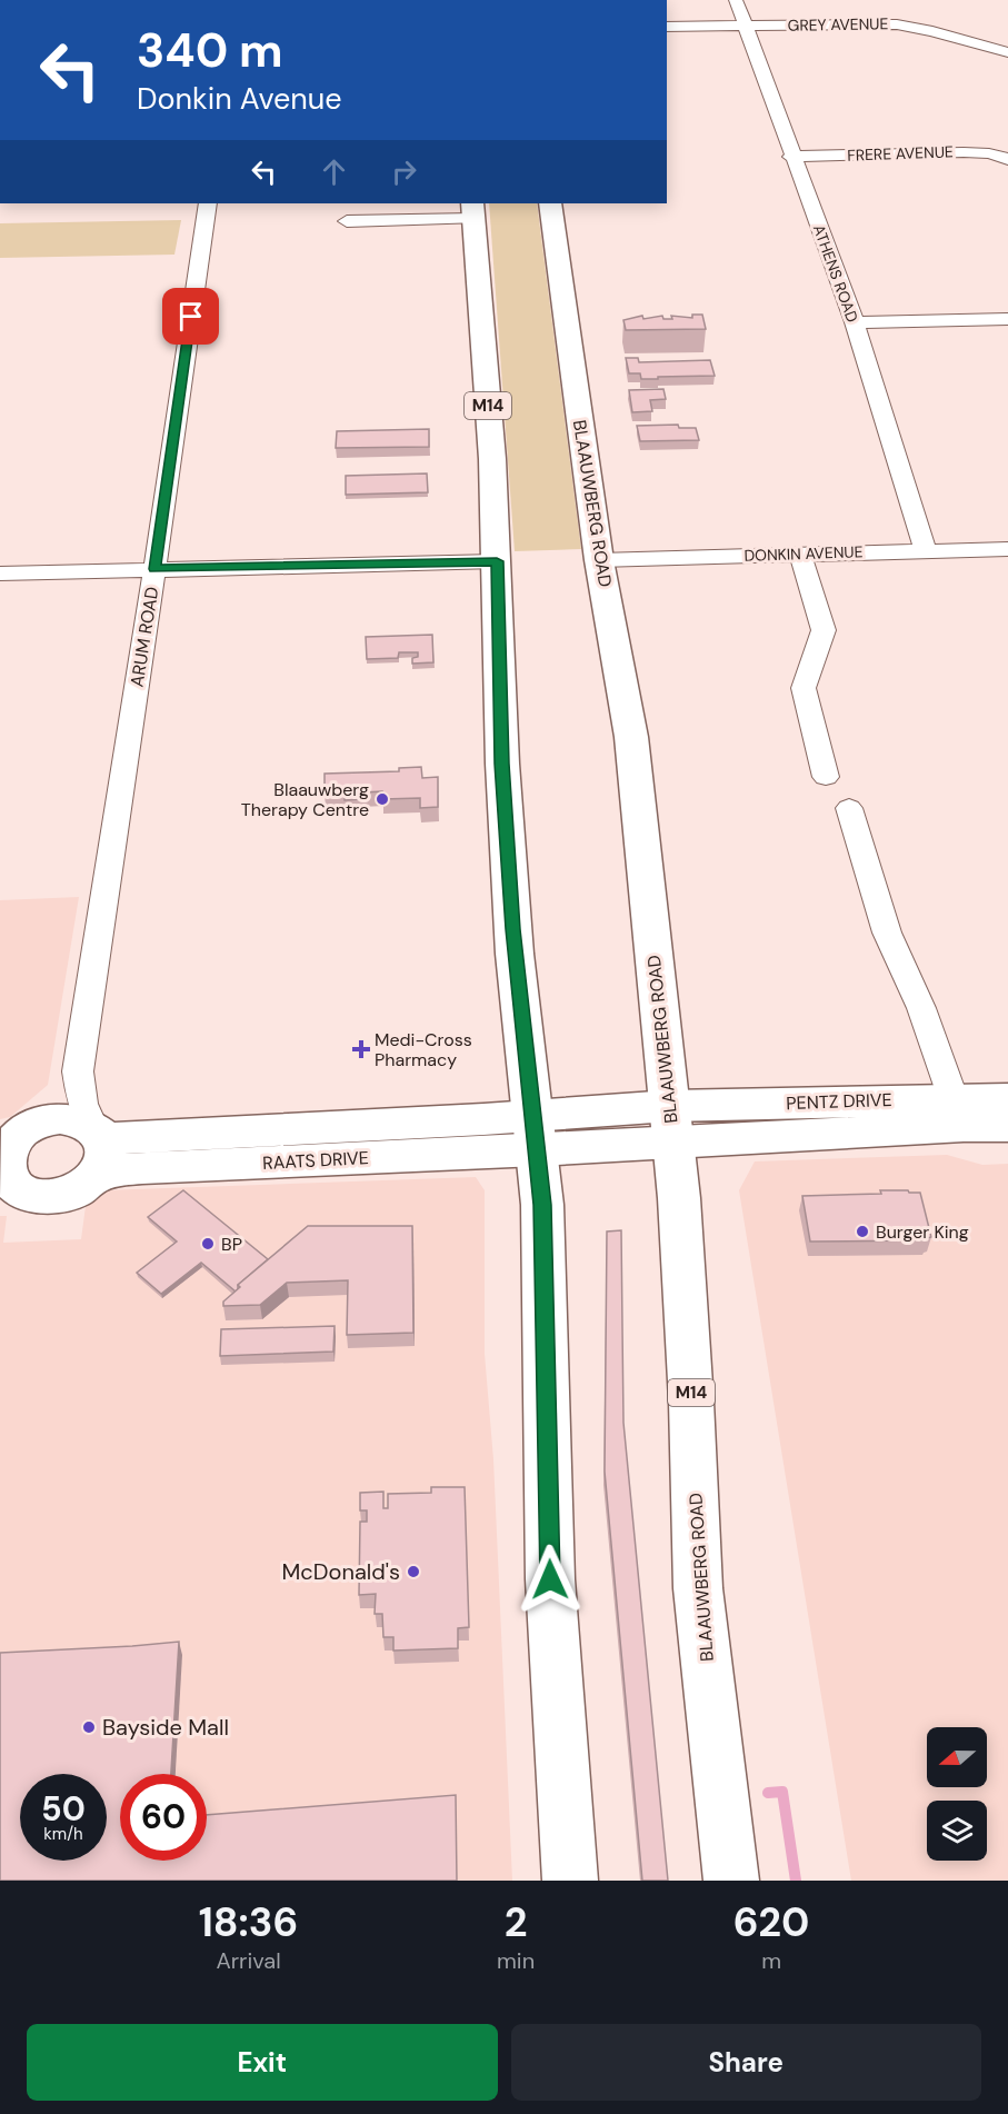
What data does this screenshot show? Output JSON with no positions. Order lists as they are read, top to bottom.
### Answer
{
  "streets": {
    "main road": [
      "M14",
      "BLAAUWBERG ROAD",
      "PENTZ DRIVE",
      "RAATS DRIVE"
    ],
    "street": [
      "GREY AVENUE",
      "FRERE AVENUE",
      "ATHENS ROAD",
      "DONKIN AVENUE",
      "ARUM ROAD"
    ]
  },
  "crossings": [
    ["GREY AVENUE", "ATHENS ROAD"],
    ["FRERE AVENUE", "ATHENS ROAD"],
    ["ATHENS ROAD", "DONKIN AVENUE"],
    ["M14", "PENTZ DRIVE"],
    ["M14", "RAATS DRIVE"],
    ["BLAAUWBERG ROAD", "DONKIN AVENUE"],
    ["BLAAUWBERG ROAD", "PENTZ DRIVE"],
    ["ARUM ROAD", "RAATS DRIVE"],
    ["PENTZ DRIVE", "RAATS DRIVE"]
  ],
  "places": {
    "other": [
      "Blaauwberg Therapy Centre",
      "Burger King",
      "BP",
      "McDonald's",
      "Bayside Mall"
    ],
    "health": ["Medi-Cross Pharmacy"]
  },
  "north": "left",
  "page": {
    "turn": ["340 m", "Donkin Avenue"],
    "speed": "50 km/h",
    "limit": "60",
    "eta": [
      "18:36",
      "Arrival",
      "2",
      "min",
      "620",
      "m"
    ],
    "buttons": ["Exit", "Share"]
  }
}
